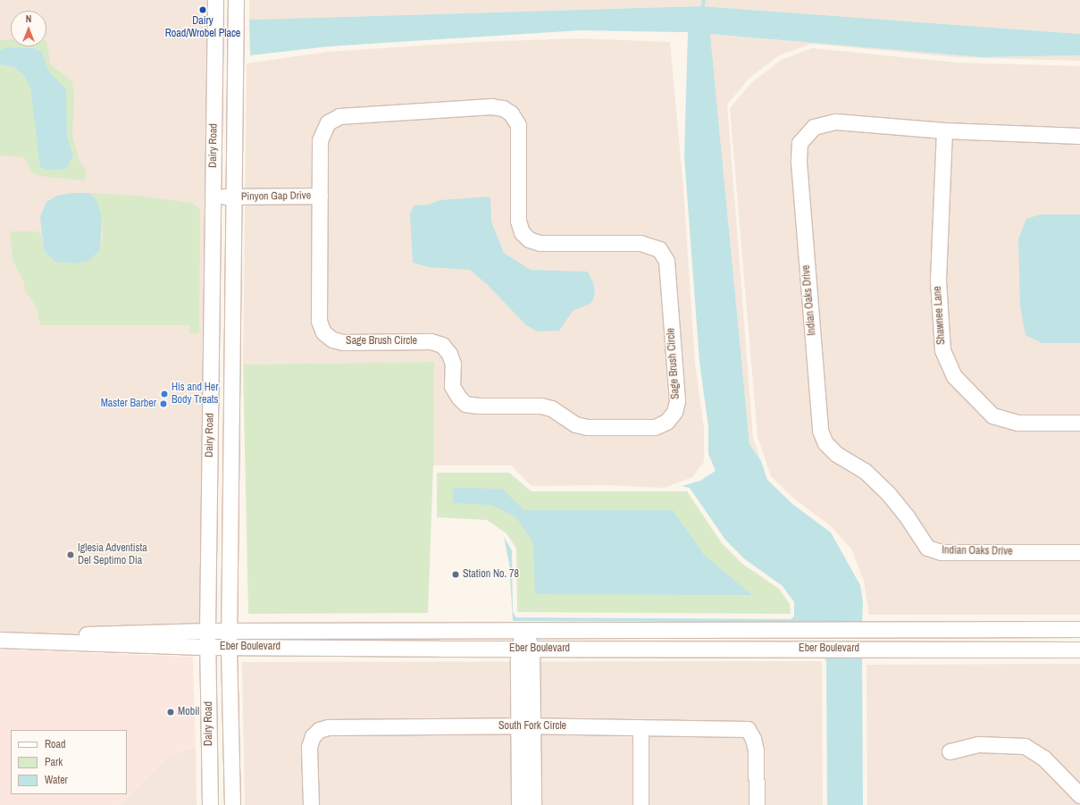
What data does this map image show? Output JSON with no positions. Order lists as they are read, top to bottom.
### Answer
{
  "streets": {
    "street": [
      "Dairy Road",
      "Pinyon Gap Drive",
      "Indian Oaks Drive",
      "Shawnee Lane",
      "Sage Brush Circle",
      "Eber Boulevard",
      "South Fork Circle"
    ]
  },
  "crossings": [
    ["Dairy Road", "Pinyon Gap Drive"],
    ["Dairy Road", "Eber Boulevard"],
    ["Pinyon Gap Drive", "Sage Brush Circle"],
    ["Indian Oaks Drive", "Shawnee Lane"]
  ],
  "places": [
    "Dairy Road/Wrobel Place",
    "His and Her Body Treats",
    "Master Barber",
    "Iglesia Adventista Del Septimo Dia",
    "Station No. 78",
    "Mobil"
  ],
  "legend": ["Road", "Park", "Water"],
  "north": "top"
}
